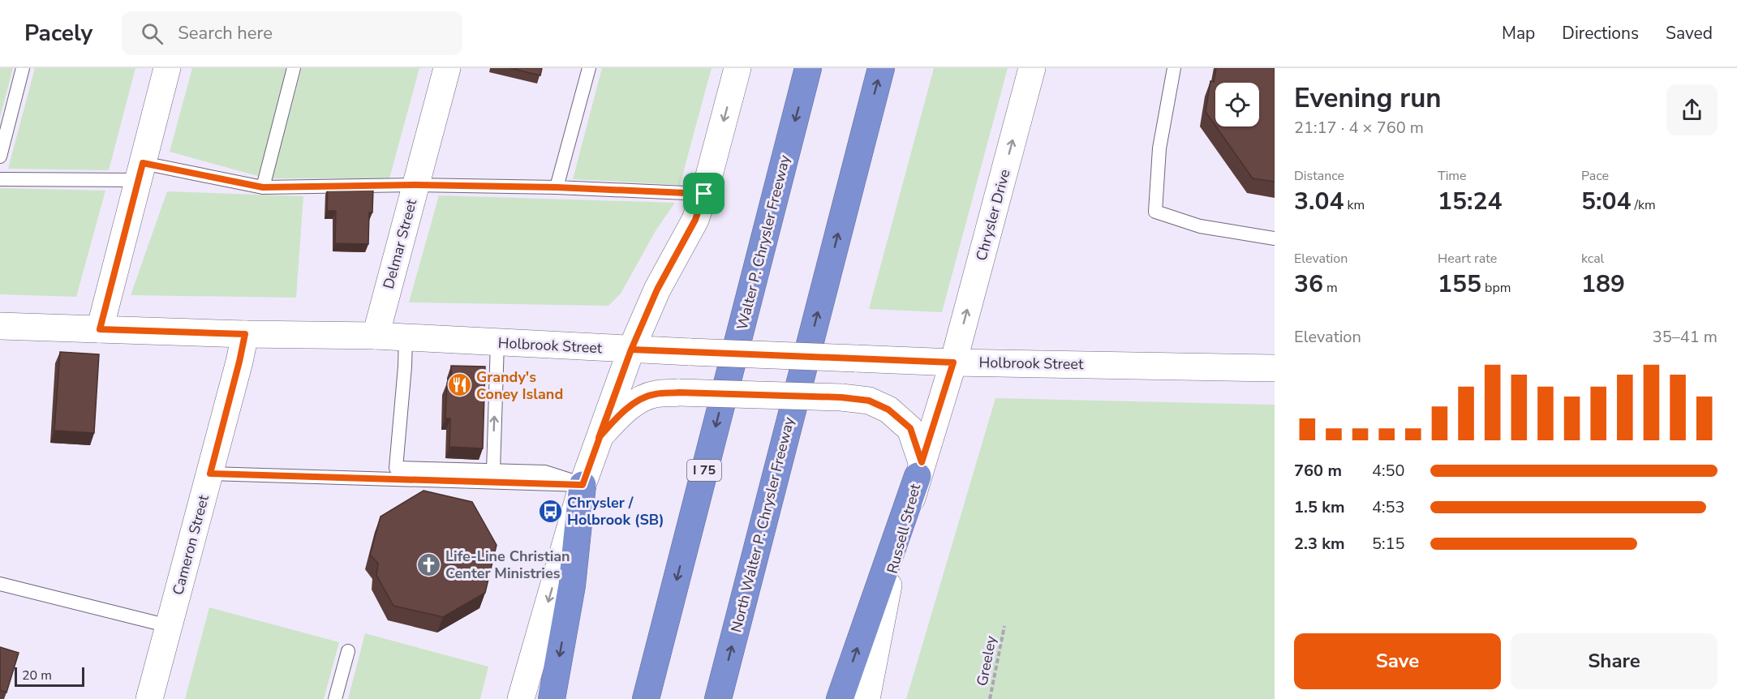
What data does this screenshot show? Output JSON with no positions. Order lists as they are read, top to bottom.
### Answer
{
  "streets": {
    "highway": ["Walter P. Chrysler Freeway", "I 75", "North Walter P. Chrysler Freeway"],
    "street": [
      "Chrysler Drive",
      "Delmar Street",
      "Holbrook Street",
      "Russell Street",
      "Cameron Street"
    ],
    "path": ["Greeley"]
  },
  "crossings": [
    ["Chrysler Drive", "Holbrook Street"],
    ["Chrysler Drive", "Russell Street"],
    ["Delmar Street", "Holbrook Street"],
    ["Holbrook Street", "Russell Street"],
    ["Holbrook Street", "Cameron Street"]
  ],
  "one_way": ["Chrysler Drive"],
  "places": {
    "restaurant": ["Grandy's Coney Island"],
    "bus stop": ["Chrysler / Holbrook (SB)"],
    "church": ["Life-Line Christian Center Ministries"]
  },
  "scale_bar": "20 m",
  "page": {
    "header": "Pacely",
    "search": "Search here",
    "nav": ["Map", "Directions", "Saved"],
    "heading": ["Evening run", "21:17 · 4 × 760 m"],
    "stats": [
      ["Distance", "3.04 km"],
      ["Time", "15:24"],
      ["Pace", "5:04 /km"],
      ["Elevation", "36 m"],
      ["Heart rate", "155 bpm"],
      ["kcal", "189"]
    ],
    "chart": ["Elevation", "35–41 m"],
    "list": [
      {
        "name": "760 m",
        "note": "4:50"
      },
      {
        "name": "1.5 km",
        "note": "4:53"
      },
      {
        "name": "2.3 km",
        "note": "5:15"
      }
    ],
    "buttons": ["Save", "Share"],
    "scale": "20 m"
  }
}
